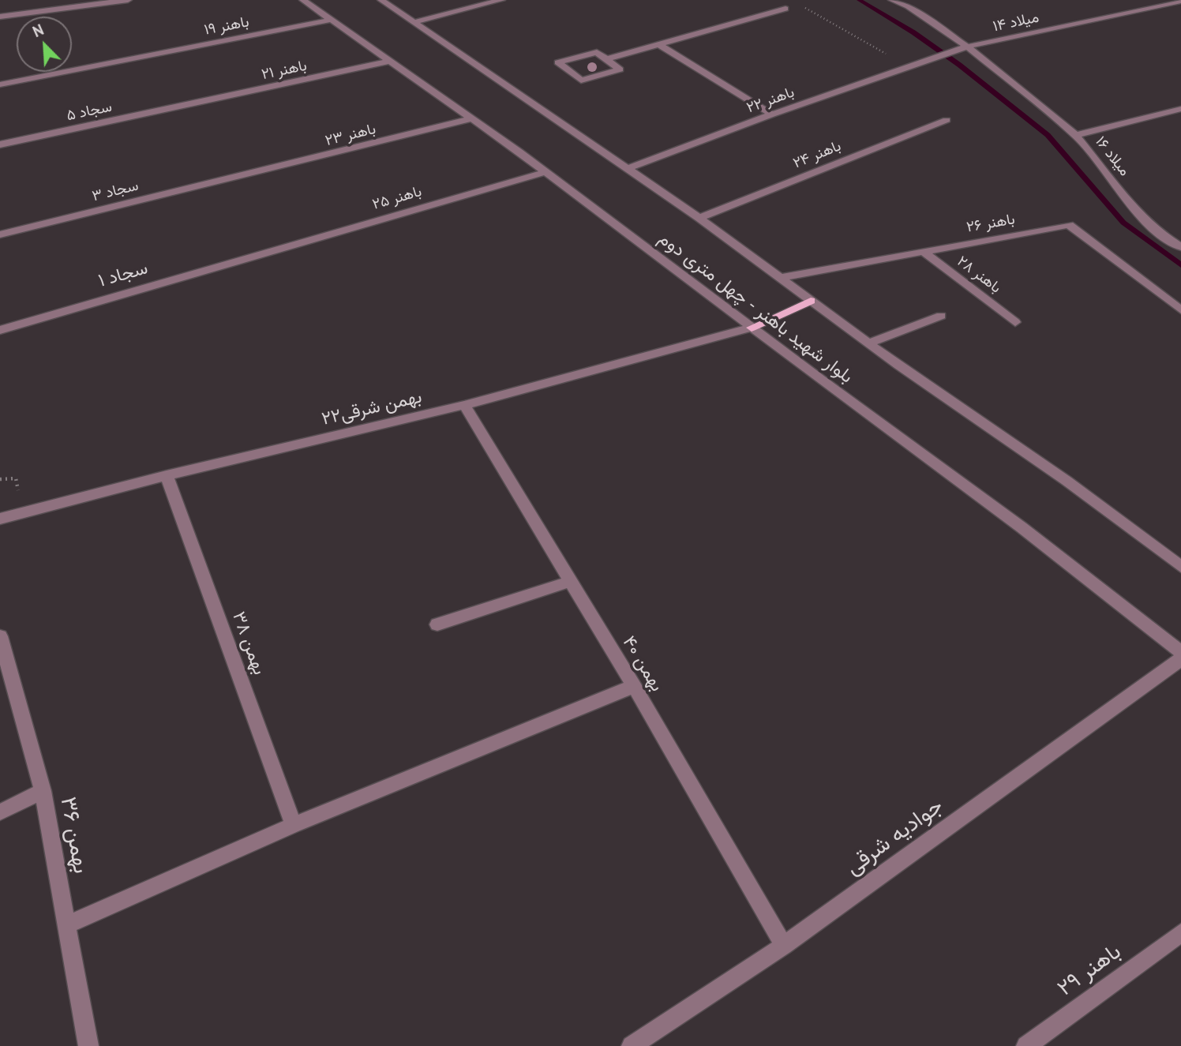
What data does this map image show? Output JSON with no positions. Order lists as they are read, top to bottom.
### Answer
{
  "streets": {
    "street": [
      "میلاد ۱۴",
      "باهنر ۱۹",
      "باهنر ۲۱",
      "باهنر ۲۲",
      "سجاد ۵",
      "باهنر ۲۳",
      "باهنر ۲۴",
      "میلاد ۱۶",
      "سجاد ۳",
      "باهنر ۲۵",
      "باهنر ۲۶",
      "سجاد ۱",
      "باهنر ۲۸",
      "بلوار شهید باهنر - چهل متری دوم",
      "۲۲بهمن شرقی",
      "بهمن ۳۸",
      "بهمن ۴۰",
      "بهمن ۳۶",
      "جوادیه شرقی",
      "باهنر ۲۹"
    ]
  },
  "crossings": [
    ["میلاد ۱۴", "باهنر ۲۲"],
    ["باهنر ۱۹", "بلوار شهید باهنر - چهل متری دوم"],
    ["باهنر ۲۱", "سجاد ۵"],
    ["باهنر ۲۱", "بلوار شهید باهنر - چهل متری دوم"],
    ["باهنر ۲۲", "بلوار شهید باهنر - چهل متری دوم"],
    ["باهنر ۲۳", "سجاد ۳"],
    ["باهنر ۲۳", "بلوار شهید باهنر - چهل متری دوم"],
    ["باهنر ۲۴", "بلوار شهید باهنر - چهل متری دوم"],
    ["باهنر ۲۵", "سجاد ۱"],
    ["باهنر ۲۵", "بلوار شهید باهنر - چهل متری دوم"],
    ["باهنر ۲۶", "باهنر ۲۸"],
    ["باهنر ۲۶", "بلوار شهید باهنر - چهل متری دوم"],
    ["بلوار شهید باهنر - چهل متری دوم", "۲۲بهمن شرقی"],
    ["۲۲بهمن شرقی", "بهمن ۳۸"],
    ["۲۲بهمن شرقی", "بهمن ۴۰"],
    ["بهمن ۴۰", "جوادیه شرقی"]
  ],
  "north": "top left"
}
